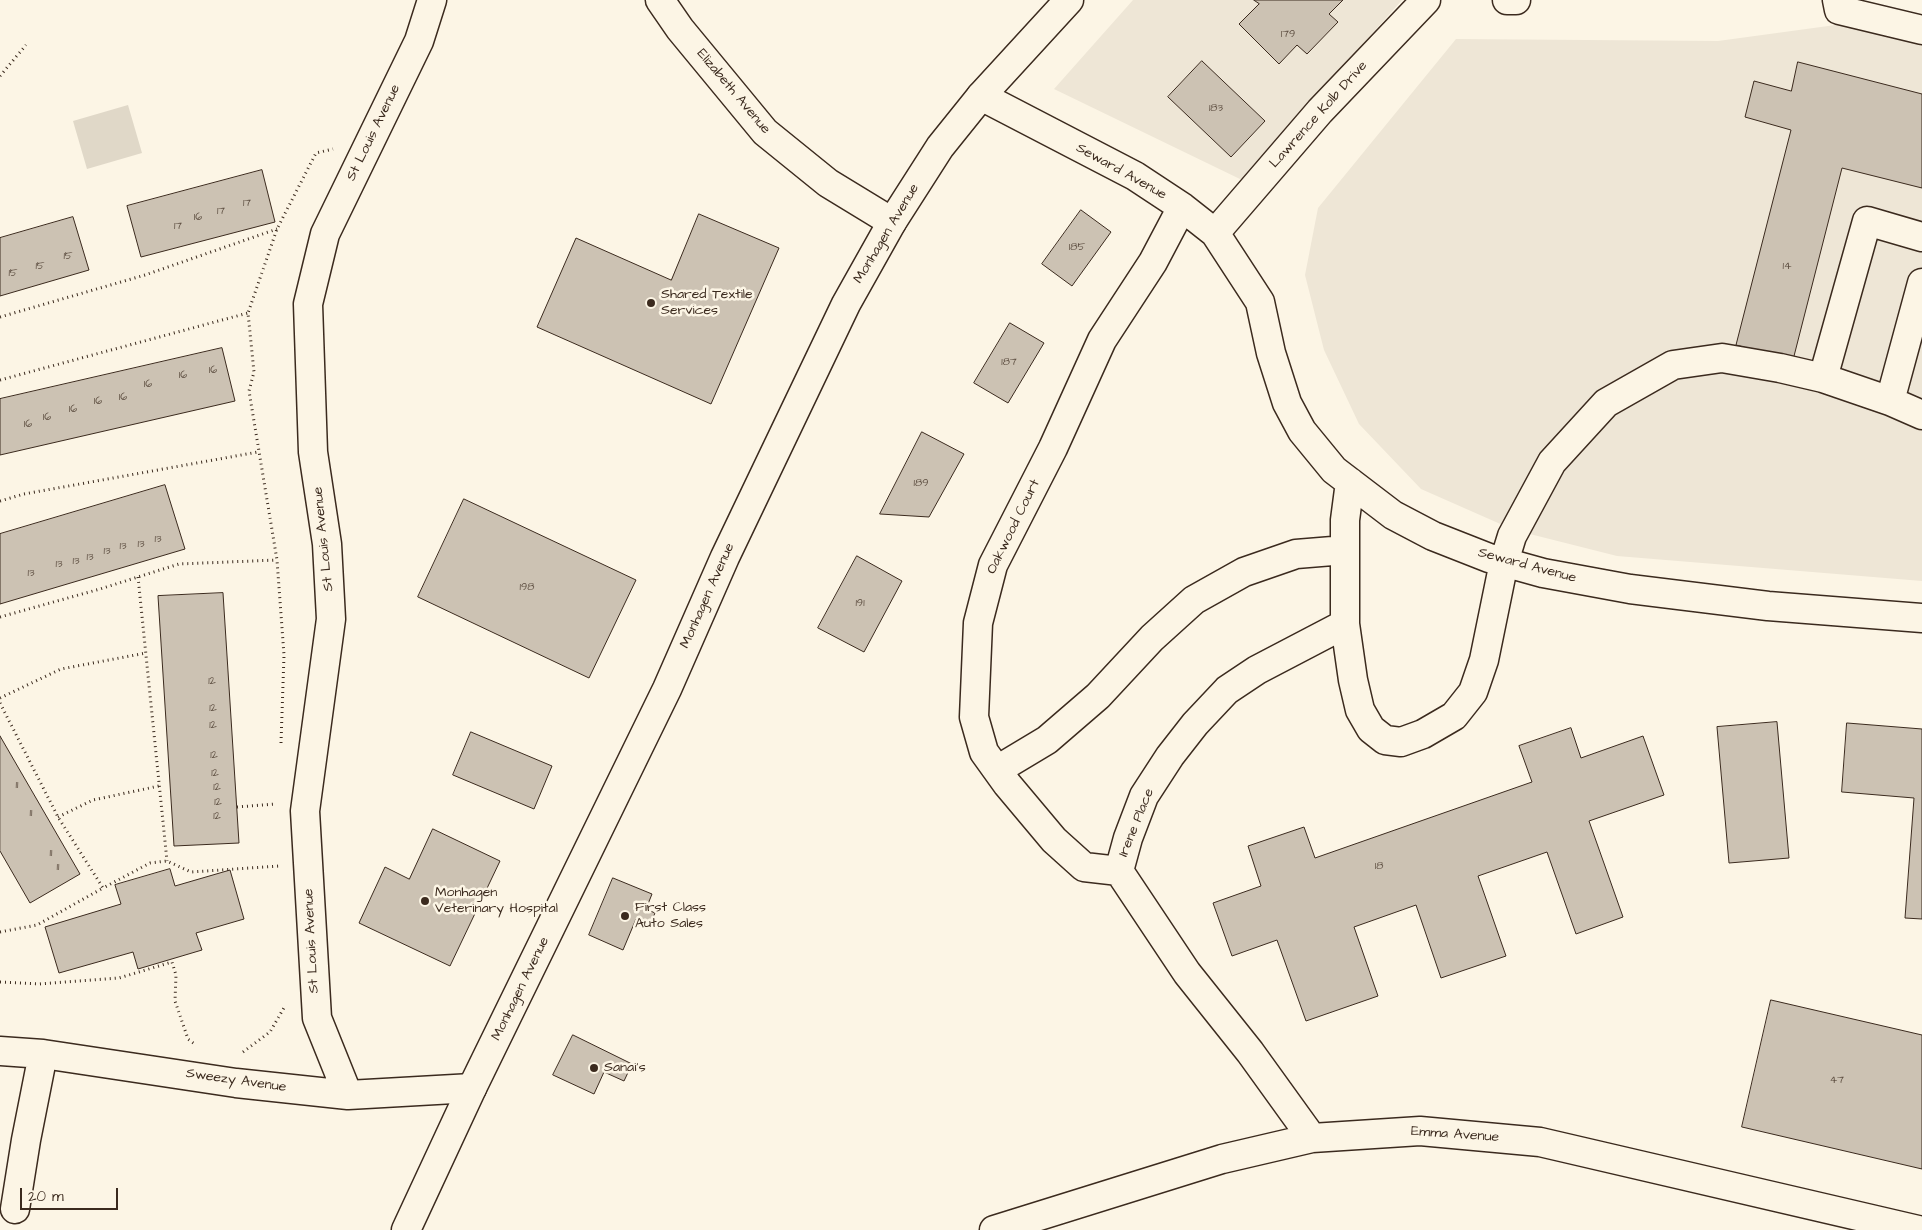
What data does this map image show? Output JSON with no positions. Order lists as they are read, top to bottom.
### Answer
{
  "streets": {
    "street": [
      "Elizabeth Avenue",
      "Lawrence Kolb Drive",
      "St Louis Avenue",
      "Seward Avenue",
      "Monhagen Avenue",
      "Oakwood Court",
      "Irene Place",
      "Sweezy Avenue",
      "Emma Avenue"
    ]
  },
  "crossings": [
    ["Elizabeth Avenue", "Monhagen Avenue"],
    ["Lawrence Kolb Drive", "Seward Avenue"],
    ["St Louis Avenue", "Sweezy Avenue"],
    ["Seward Avenue", "Monhagen Avenue"],
    ["Seward Avenue", "Oakwood Court"],
    ["Monhagen Avenue", "Sweezy Avenue"],
    ["Oakwood Court", "Irene Place"],
    ["Irene Place", "Emma Avenue"]
  ],
  "places": [
    "Shared Textile Services",
    "Monhagen Veterinary Hospital",
    "First Class Auto Sales",
    "Sanai's"
  ],
  "house_numbers": [
    "179",
    "183",
    "17",
    "17",
    "16",
    "17",
    "185",
    "15",
    "15",
    "14",
    "15",
    "187",
    "16",
    "16",
    "16",
    "16",
    "16",
    "16",
    "16",
    "16",
    "189",
    "13",
    "13",
    "13",
    "13",
    "13",
    "13",
    "13",
    "13",
    "198",
    "191",
    "12",
    "12",
    "12",
    "12",
    "12",
    "11",
    "12",
    "12",
    "11",
    "12",
    "11",
    "18",
    "11",
    "47"
  ],
  "scale_bar": "20 m"
}
